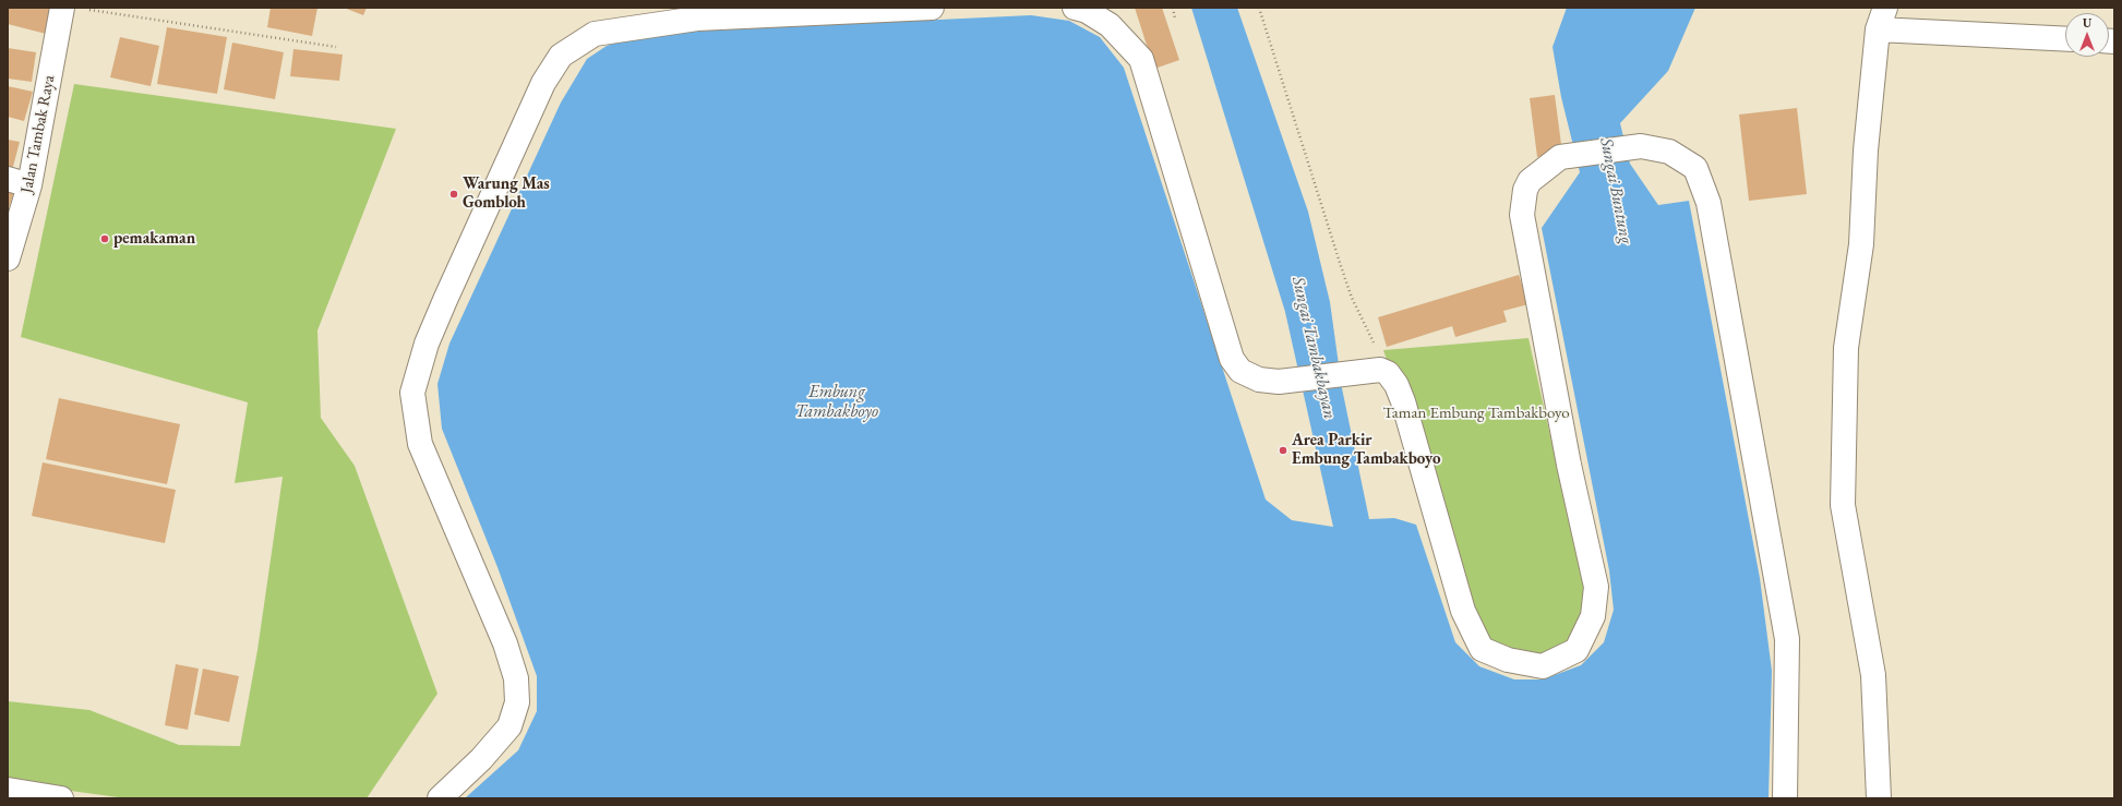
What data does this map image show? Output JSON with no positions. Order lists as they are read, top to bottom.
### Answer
{
  "streets": {
    "street": ["Jalan Tambak Raya"]
  },
  "water": ["Sungai Buntung", "Sungai Tambakbayan", "Embung Tambakboyo"],
  "parks": ["Taman Embung Tambakboyo"],
  "places": ["Warung Mas Gombloh", "pemakaman", "Area Parkir Embung Tambakboyo"],
  "north": "top"
}
